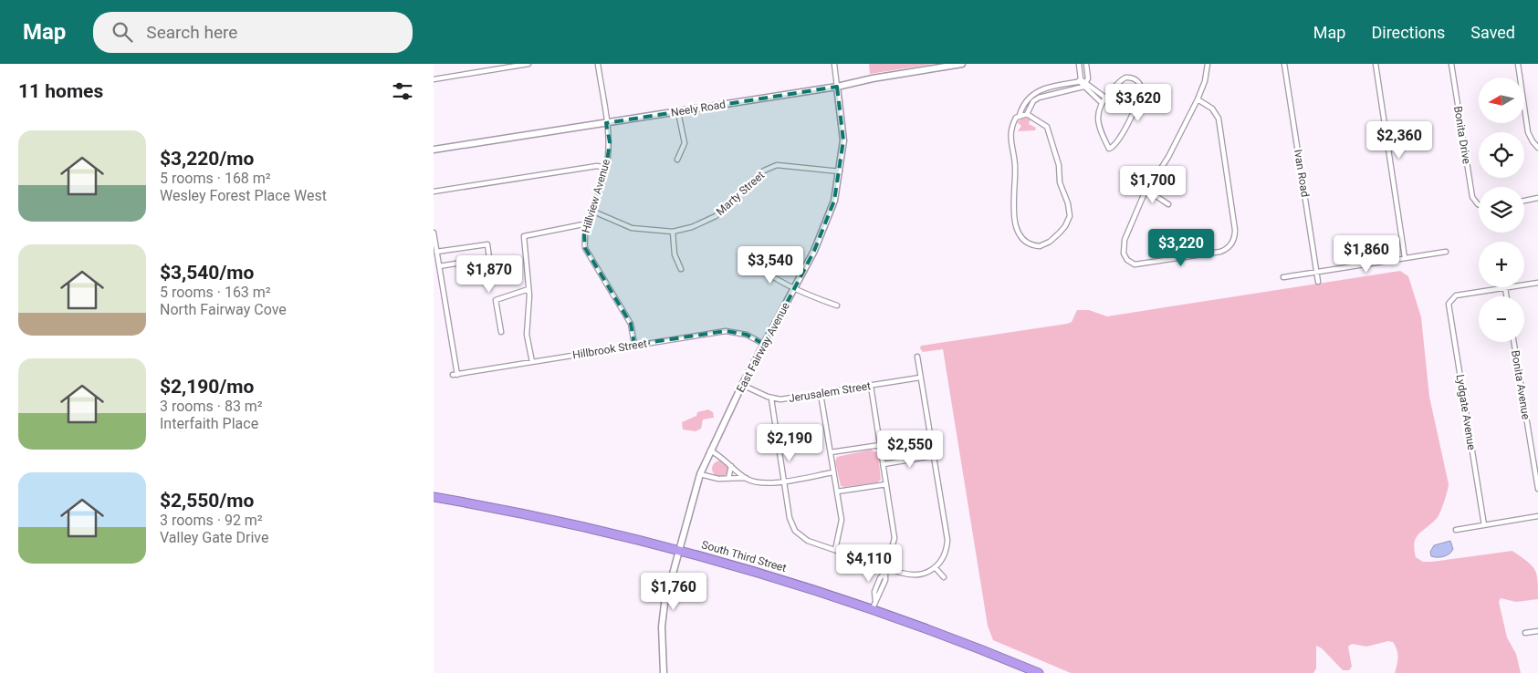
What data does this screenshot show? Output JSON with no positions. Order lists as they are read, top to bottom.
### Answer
{
  "streets": {
    "highway": ["South Third Street"],
    "street": [
      "Neely Road",
      "Bonita Drive",
      "Ivan Road",
      "Marty Street",
      "Hillview Avenue",
      "East Fairway Avenue",
      "Hillbrook Street",
      "Bonita Avenue",
      "Jerusalem Street",
      "Lydgate Avenue"
    ]
  },
  "crossings": [
    ["Neely Road", "Hillview Avenue"],
    ["Neely Road", "East Fairway Avenue"],
    ["Marty Street", "Hillview Avenue"],
    ["Marty Street", "East Fairway Avenue"],
    ["Hillview Avenue", "Hillbrook Street"],
    ["East Fairway Avenue", "Hillbrook Street"],
    ["East Fairway Avenue", "Jerusalem Street"],
    ["East Fairway Avenue", "South Third Street"]
  ],
  "north": "left",
  "page": {
    "header": "Map",
    "search": "Search here",
    "nav": ["Map", "Directions", "Saved"],
    "heading": "11 homes",
    "map_buttons": ["+", "−"],
    "price": [
      "$3,620",
      "$2,360",
      "$1,700",
      "$3,220",
      "$1,860",
      "$3,540",
      "$1,870",
      "$2,190",
      "$2,550",
      "$4,110",
      "$1,760"
    ],
    "list": [
      {
        "name": "$3,220/mo",
        "note": "5 rooms · 168 m² · Wesley Forest Place West"
      },
      {
        "name": "$3,540/mo",
        "note": "5 rooms · 163 m² · North Fairway Cove"
      },
      {
        "name": "$2,190/mo",
        "note": "3 rooms · 83 m² · Interfaith Place"
      },
      {
        "name": "$2,550/mo",
        "note": "3 rooms · 92 m² · Valley Gate Drive"
      }
    ]
  }
}
